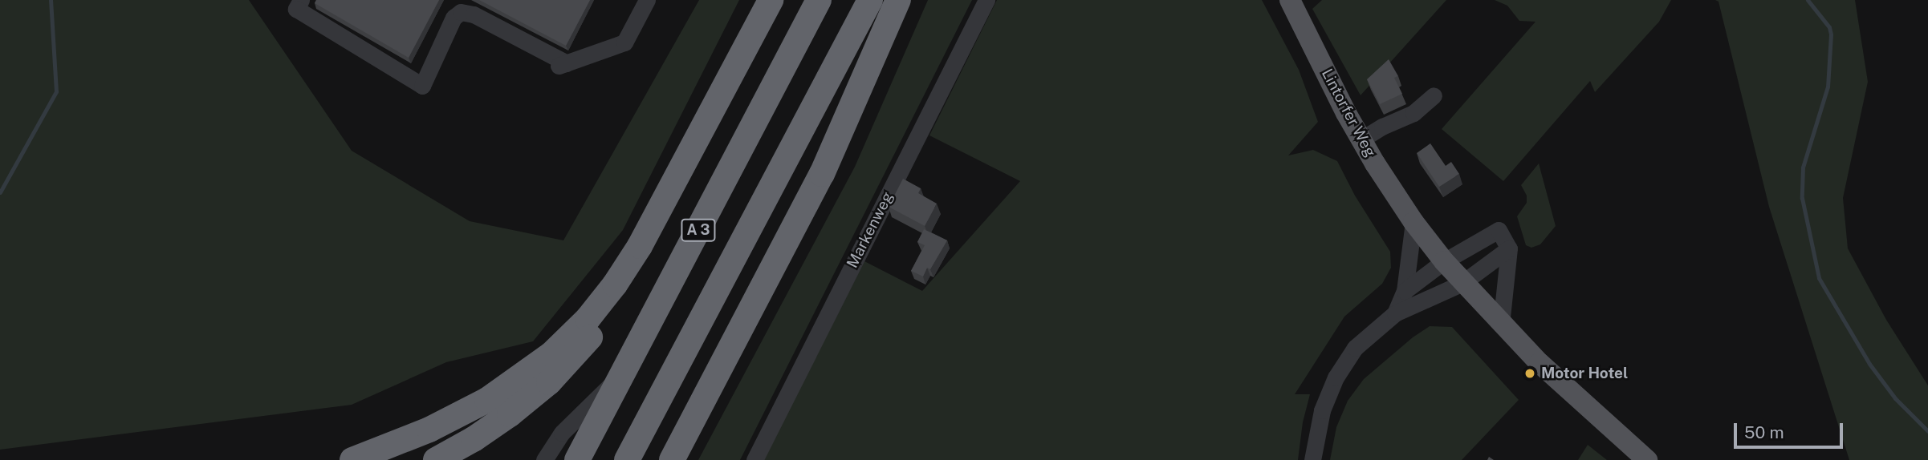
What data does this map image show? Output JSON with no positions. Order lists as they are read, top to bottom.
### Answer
{
  "streets": {
    "highway": ["A 3"],
    "main road": ["Lintorfer Weg"],
    "street": ["Markenweg"]
  },
  "places": ["Motor Hotel"],
  "scale_bar": "50 m"
}
